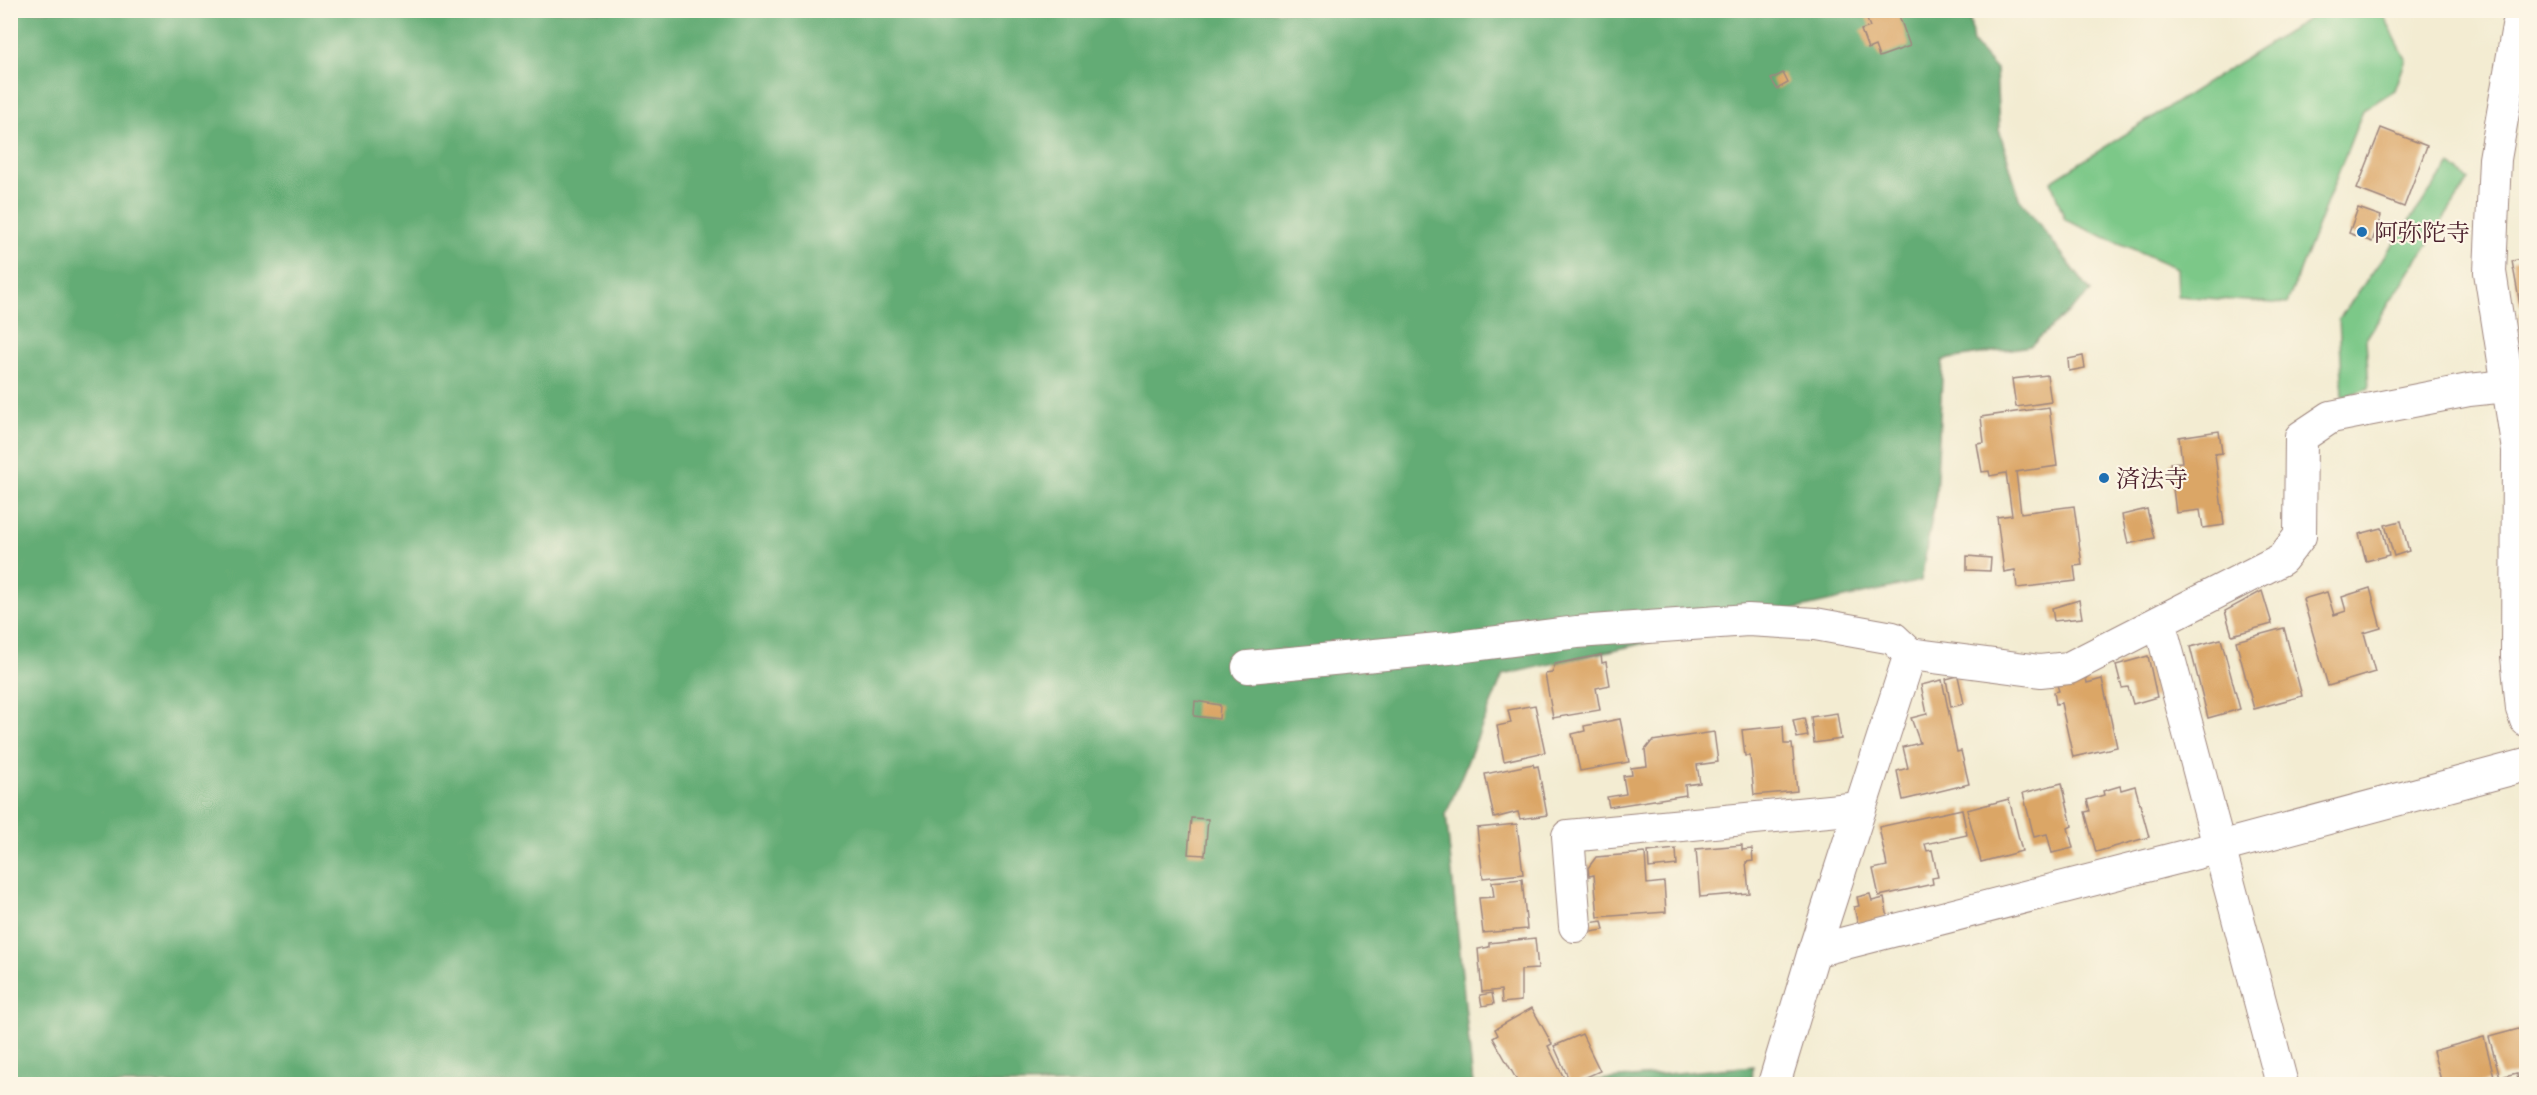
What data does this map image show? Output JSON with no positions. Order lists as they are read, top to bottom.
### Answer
{
  "places": ["阿弥陀寺", "済法寺"]
}
